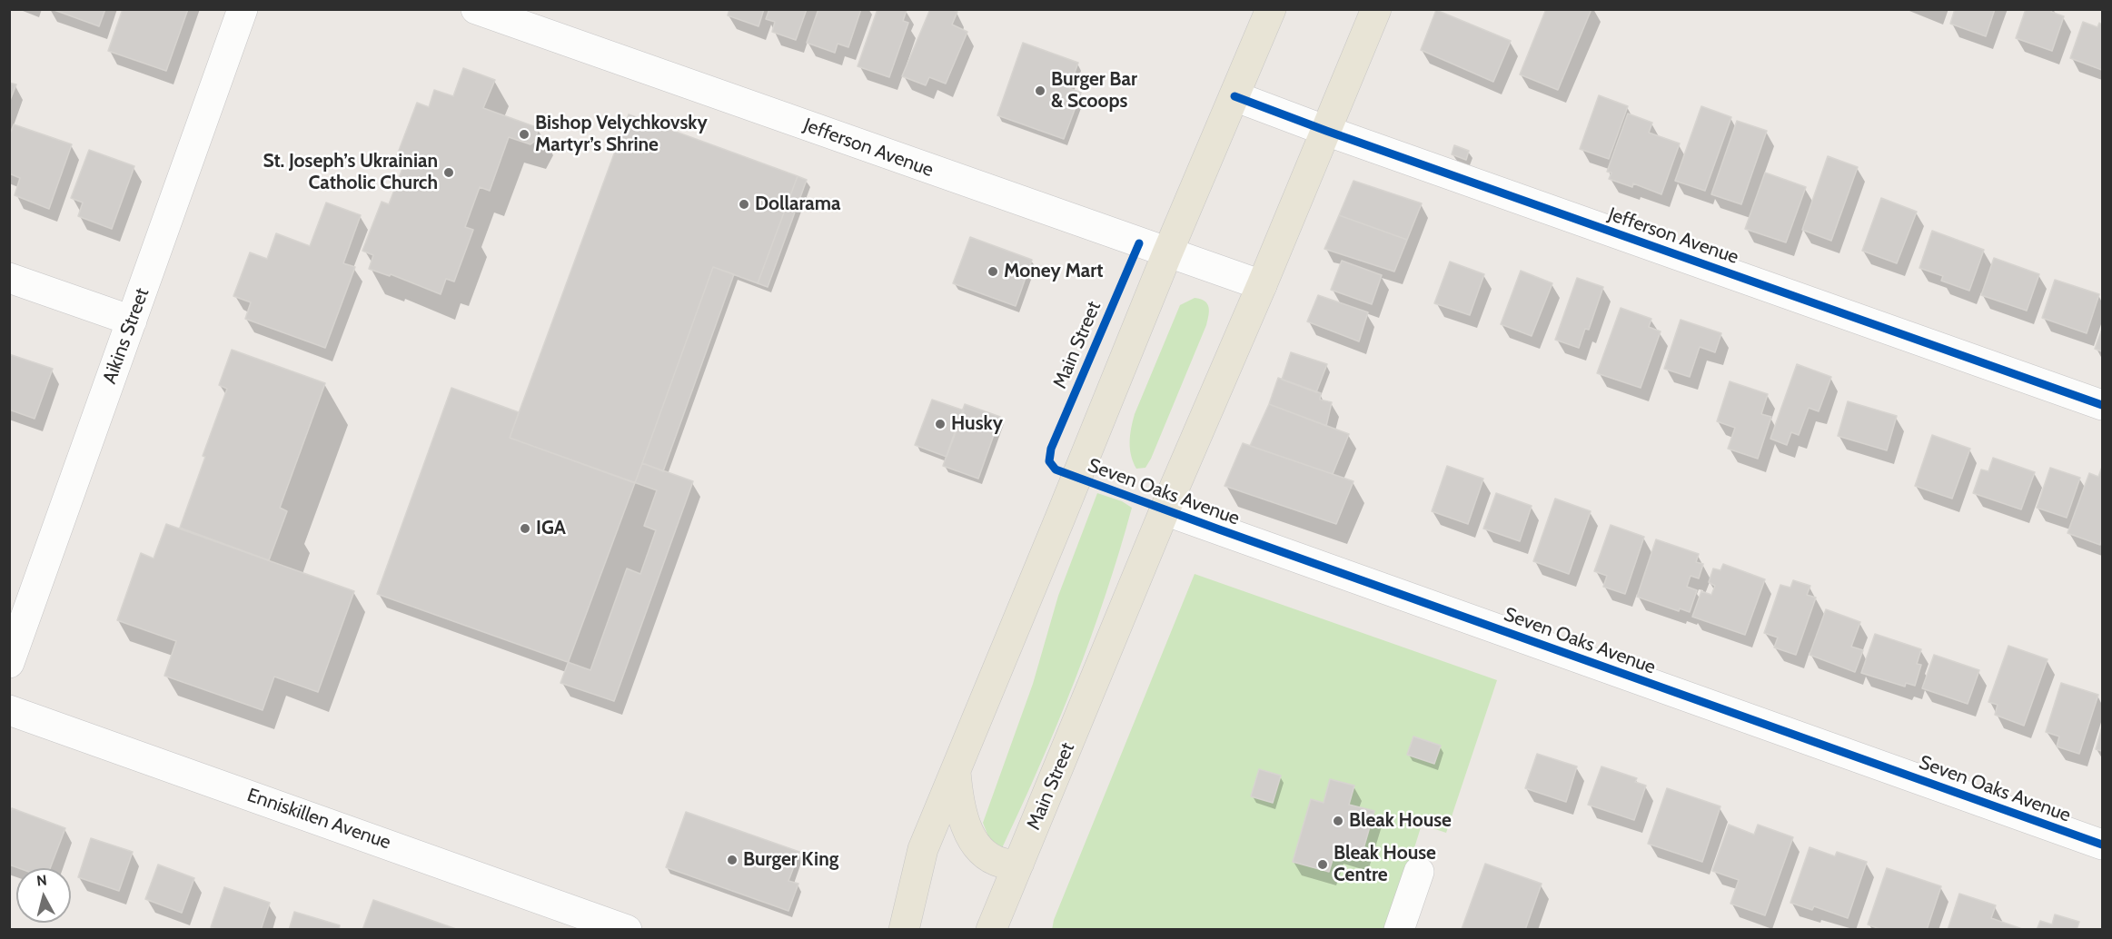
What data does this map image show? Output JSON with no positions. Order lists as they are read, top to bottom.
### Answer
{
  "streets": {
    "main road": ["Main Street"],
    "street": [
      "Jefferson Avenue",
      "Aikins Street",
      "Seven Oaks Avenue",
      "Enniskillen Avenue"
    ]
  },
  "crossings": [
    ["Jefferson Avenue", "Main Street"],
    ["Main Street", "Seven Oaks Avenue"]
  ],
  "places": [
    "Burger Bar & Scoops",
    "Bishop Velychkovsky Martyr’s Shrine",
    "St. Joseph’s Ukrainian Catholic Church",
    "Dollarama",
    "Money Mart",
    "Husky",
    "IGA",
    "Bleak House",
    "Burger King",
    "Bleak House Centre"
  ],
  "north": "top"
}
